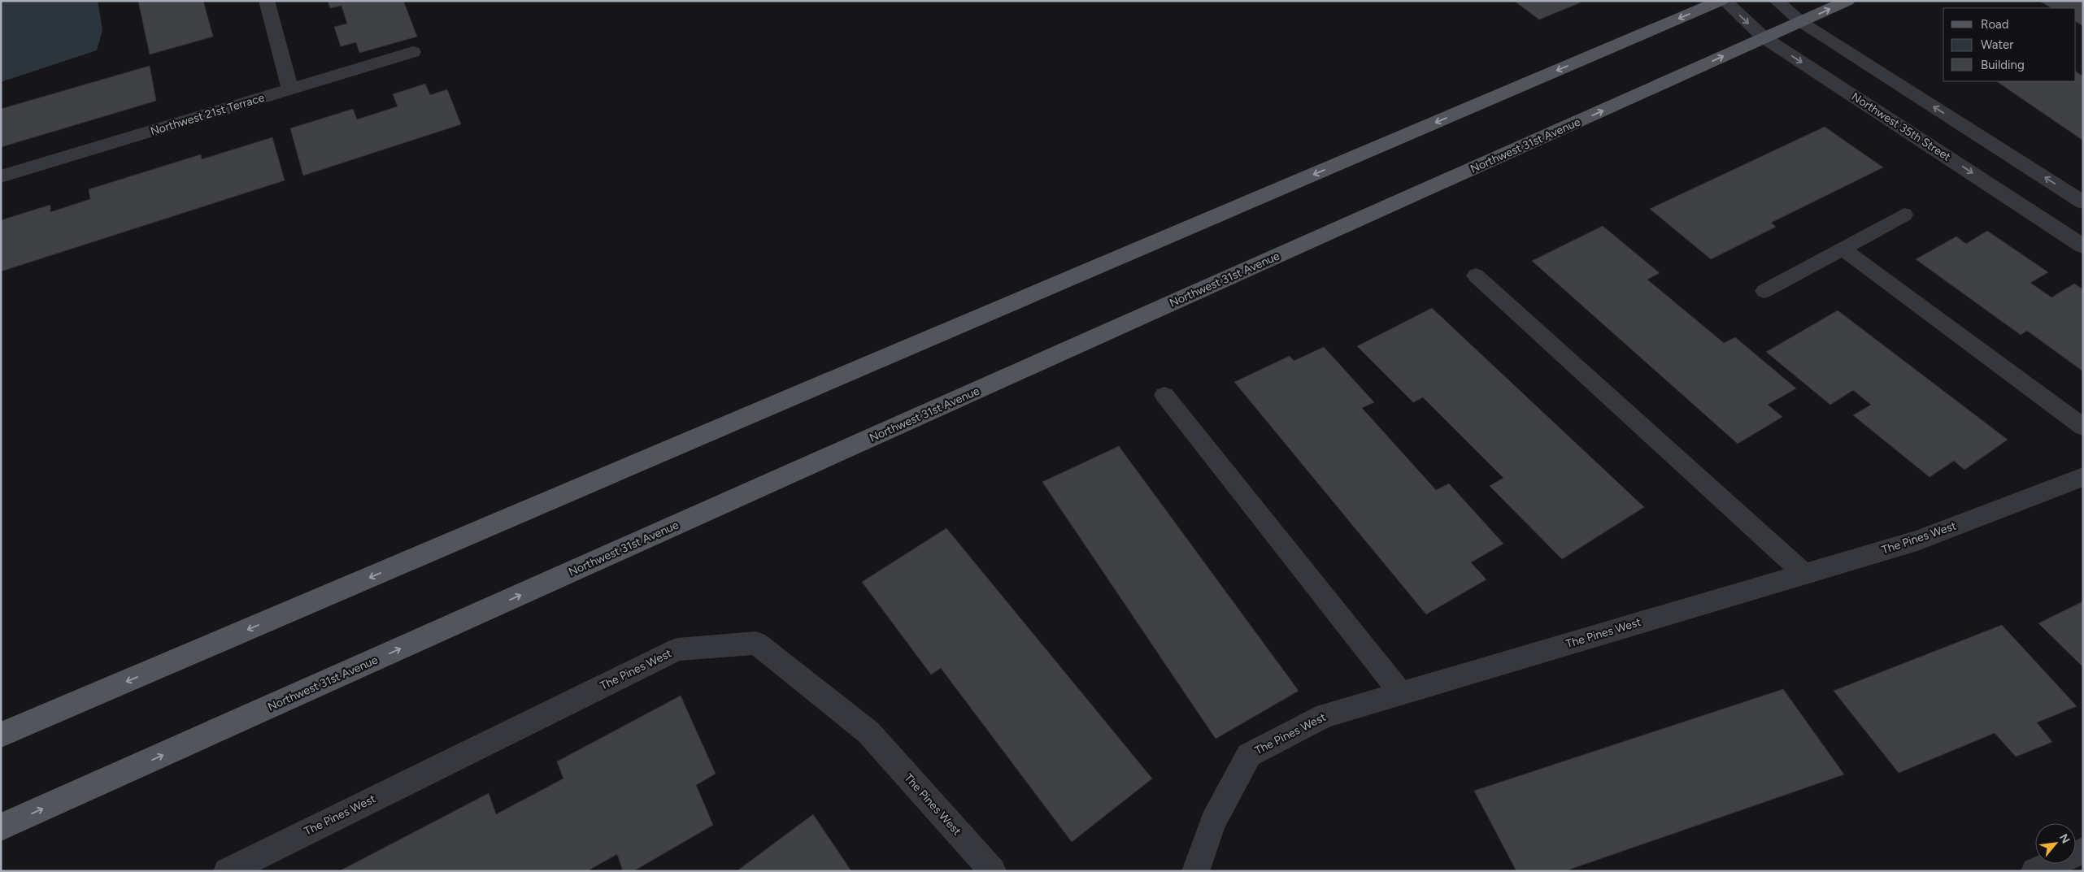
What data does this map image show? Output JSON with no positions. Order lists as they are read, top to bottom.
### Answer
{
  "streets": {
    "main road": ["Northwest 31st Avenue"],
    "street": ["Northwest 21st Terrace", "Northwest 35th Street", "The Pines West"]
  },
  "crossings": [
    ["Northwest 35th Street", "Northwest 31st Avenue"]
  ],
  "legend": ["Road", "Water", "Building"],
  "north": "top right"
}
